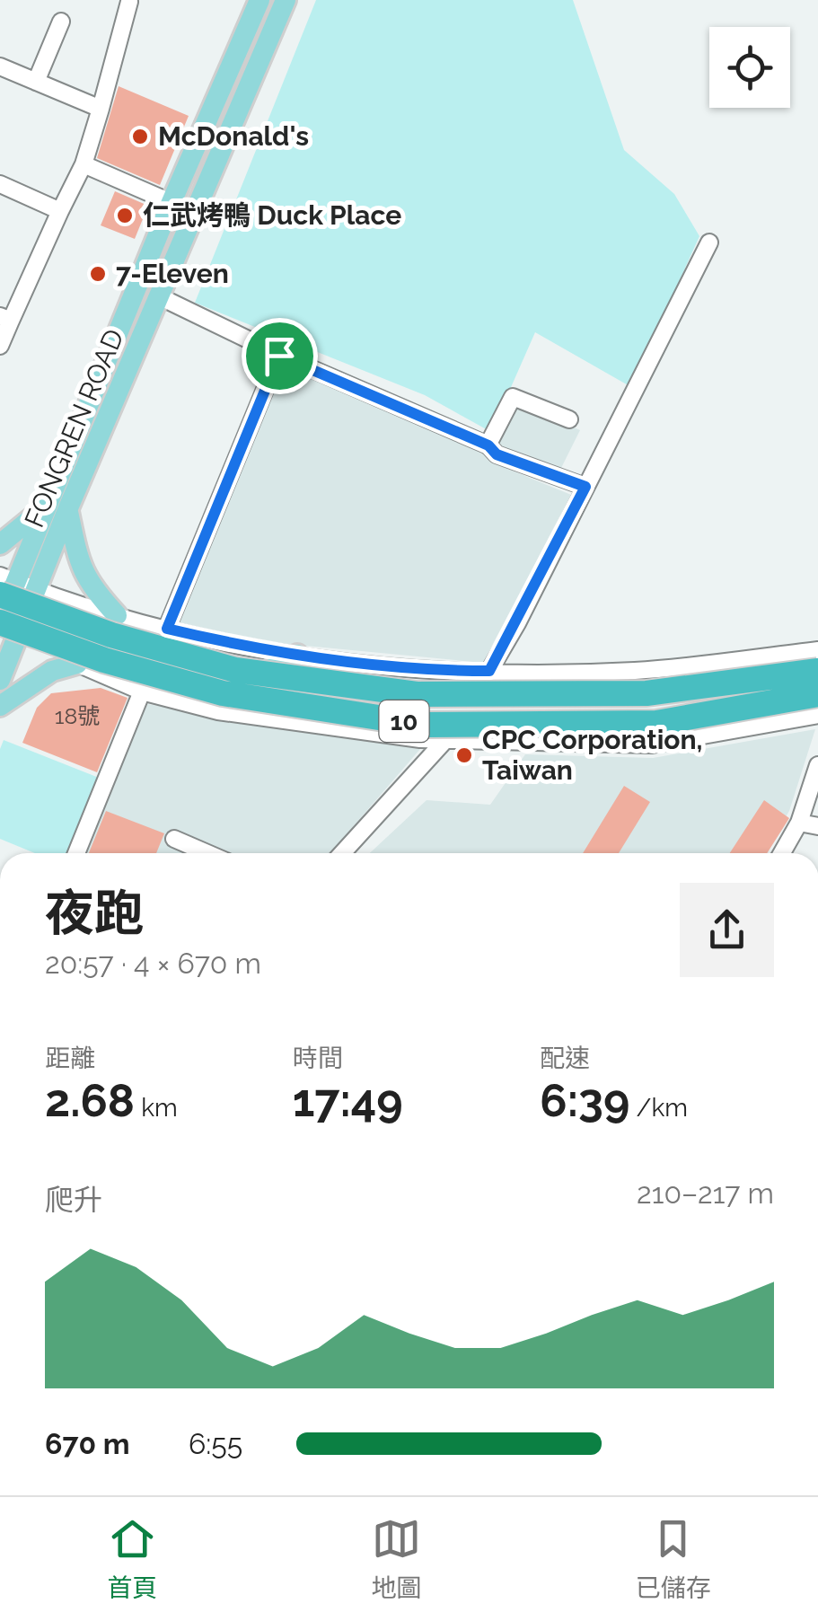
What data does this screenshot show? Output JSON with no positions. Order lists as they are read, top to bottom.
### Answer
{
  "streets": {
    "highway": ["10"],
    "main road": ["FONGREN ROAD"]
  },
  "crossings": [
    ["FONGREN ROAD", "10"]
  ],
  "places": [
    "McDonald's",
    "仁武烤鴨 Duck Place",
    "7-Eleven",
    "CPC Corporation, Taiwan"
  ],
  "house_numbers": ["18號"],
  "page": {
    "heading": ["夜跑", "20:57 · 4 × 670 m"],
    "stats": [
      ["距離", "2.68 km"],
      ["時間", "17:49"],
      ["配速", "6:39 /km"]
    ],
    "chart": ["爬升", "210–217 m"],
    "list": [
      {
        "name": "670 m",
        "note": "6:55"
      }
    ],
    "tabs": ["首頁", "地圖", "已儲存"]
  }
}
